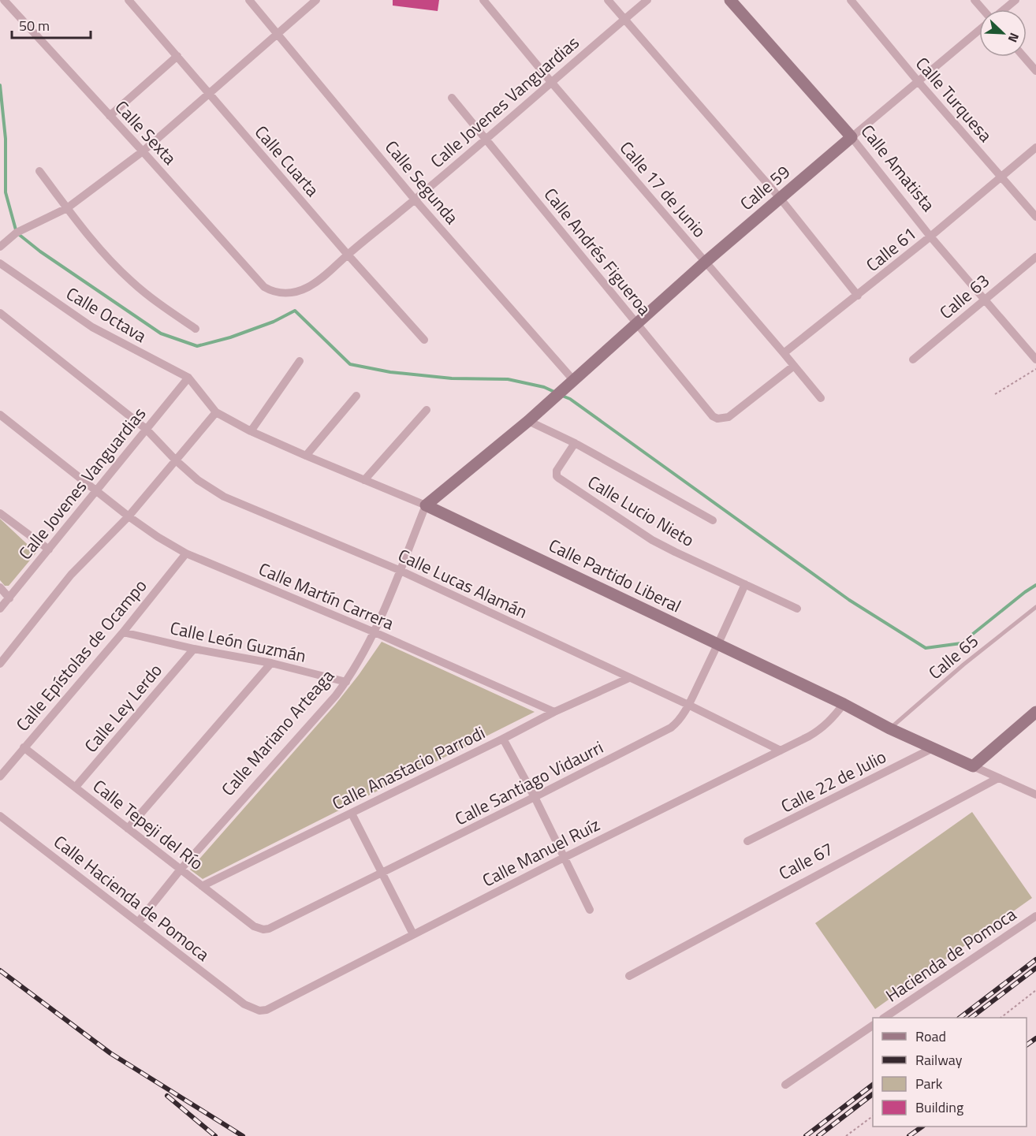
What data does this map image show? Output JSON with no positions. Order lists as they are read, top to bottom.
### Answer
{
  "streets": {
    "street": [
      "Calle Turquesa",
      "Calle Jovenes Vanguardias",
      "Calle Sexta",
      "Calle Cuarta",
      "Calle Amatista",
      "Calle Segunda",
      "Calle 59",
      "Calle 17 de Junio",
      "Calle 61",
      "Calle Andrés Figueroa",
      "Calle 63",
      "Calle Octava",
      "Calle Lucio Nieto",
      "Calle Partido Liberal",
      "Calle Lucas Alamán",
      "Calle Martín Carrera",
      "Calle León Guzmán",
      "Calle Epístolas de Ocampo",
      "Calle Ley Lerdo",
      "Calle Mariano Arteaga",
      "Calle Anastacio Parrodi",
      "Calle 22 de Julio",
      "Calle Santiago Vidaurri",
      "Calle Tepeji del Río",
      "Calle Manuel Ruíz",
      "Calle 67",
      "Calle Hacienda de Pomoca",
      "Hacienda de Pomoca"
    ],
    "lane": ["Calle 65"]
  },
  "crossings": [
    ["Calle Turquesa", "Calle 59"],
    ["Calle Turquesa", "Calle 61"],
    ["Calle Jovenes Vanguardias", "Calle Sexta"],
    ["Calle Jovenes Vanguardias", "Calle Cuarta"],
    ["Calle Jovenes Vanguardias", "Calle Segunda"],
    ["Calle Jovenes Vanguardias", "Calle 17 de Junio"],
    ["Calle Jovenes Vanguardias", "Calle Andrés Figueroa"],
    ["Calle Jovenes Vanguardias", "Calle Octava"],
    ["Calle Jovenes Vanguardias", "Calle Partido Liberal"],
    ["Calle Jovenes Vanguardias", "Calle Lucas Alamán"],
    ["Calle Jovenes Vanguardias", "Calle Martín Carrera"],
    ["Calle Amatista", "Calle 59"],
    ["Calle Amatista", "Calle 61"],
    ["Calle Amatista", "Calle 63"],
    ["Calle Segunda", "Calle 59"],
    ["Calle Segunda", "Calle Mariano Arteaga"],
    ["Calle 59", "Calle 17 de Junio"],
    ["Calle 59", "Calle Andrés Figueroa"],
    ["Calle 59", "Calle Mariano Arteaga"],
    ["Calle 17 de Junio", "Calle 61"],
    ["Calle 17 de Junio", "Calle Andrés Figueroa"],
    ["Calle Octava", "Calle Partido Liberal"],
    ["Calle Lucio Nieto", "Calle Mariano Arteaga"],
    ["Calle Lucio Nieto", "Calle Santiago Vidaurri"],
    ["Calle Partido Liberal", "Calle 65"],
    ["Calle Partido Liberal", "Calle Mariano Arteaga"],
    ["Calle Partido Liberal", "Calle 22 de Julio"],
    ["Calle Partido Liberal", "Calle Santiago Vidaurri"],
    ["Calle Partido Liberal", "Calle Manuel Ruíz"],
    ["Calle Partido Liberal", "Calle 67"],
    ["Calle Lucas Alamán", "Calle Mariano Arteaga"],
    ["Calle Lucas Alamán", "Calle Anastacio Parrodi"],
    ["Calle Lucas Alamán", "Calle Santiago Vidaurri"],
    ["Calle Lucas Alamán", "Calle Manuel Ruíz"],
    ["Calle Martín Carrera", "Calle Epístolas de Ocampo"],
    ["Calle Martín Carrera", "Calle Mariano Arteaga"],
    ["Calle Martín Carrera", "Calle Anastacio Parrodi"],
    ["Calle León Guzmán", "Calle Epístolas de Ocampo"],
    ["Calle León Guzmán", "Calle Ley Lerdo"],
    ["Calle León Guzmán", "Calle Mariano Arteaga"],
    ["Calle Epístolas de Ocampo", "Calle Tepeji del Río"],
    ["Calle Ley Lerdo", "Calle Tepeji del Río"],
    ["Calle Mariano Arteaga", "Calle Tepeji del Río"],
    ["Calle Mariano Arteaga", "Calle Hacienda de Pomoca"],
    ["Calle Anastacio Parrodi", "Calle Tepeji del Río"],
    ["Calle Santiago Vidaurri", "Calle Tepeji del Río"],
    ["Calle Manuel Ruíz", "Calle Hacienda de Pomoca"]
  ],
  "legend": [
    "Road",
    "Railway",
    "Park",
    "Building"
  ],
  "scale_bar": "50 m",
  "north": "bottom right"
}
